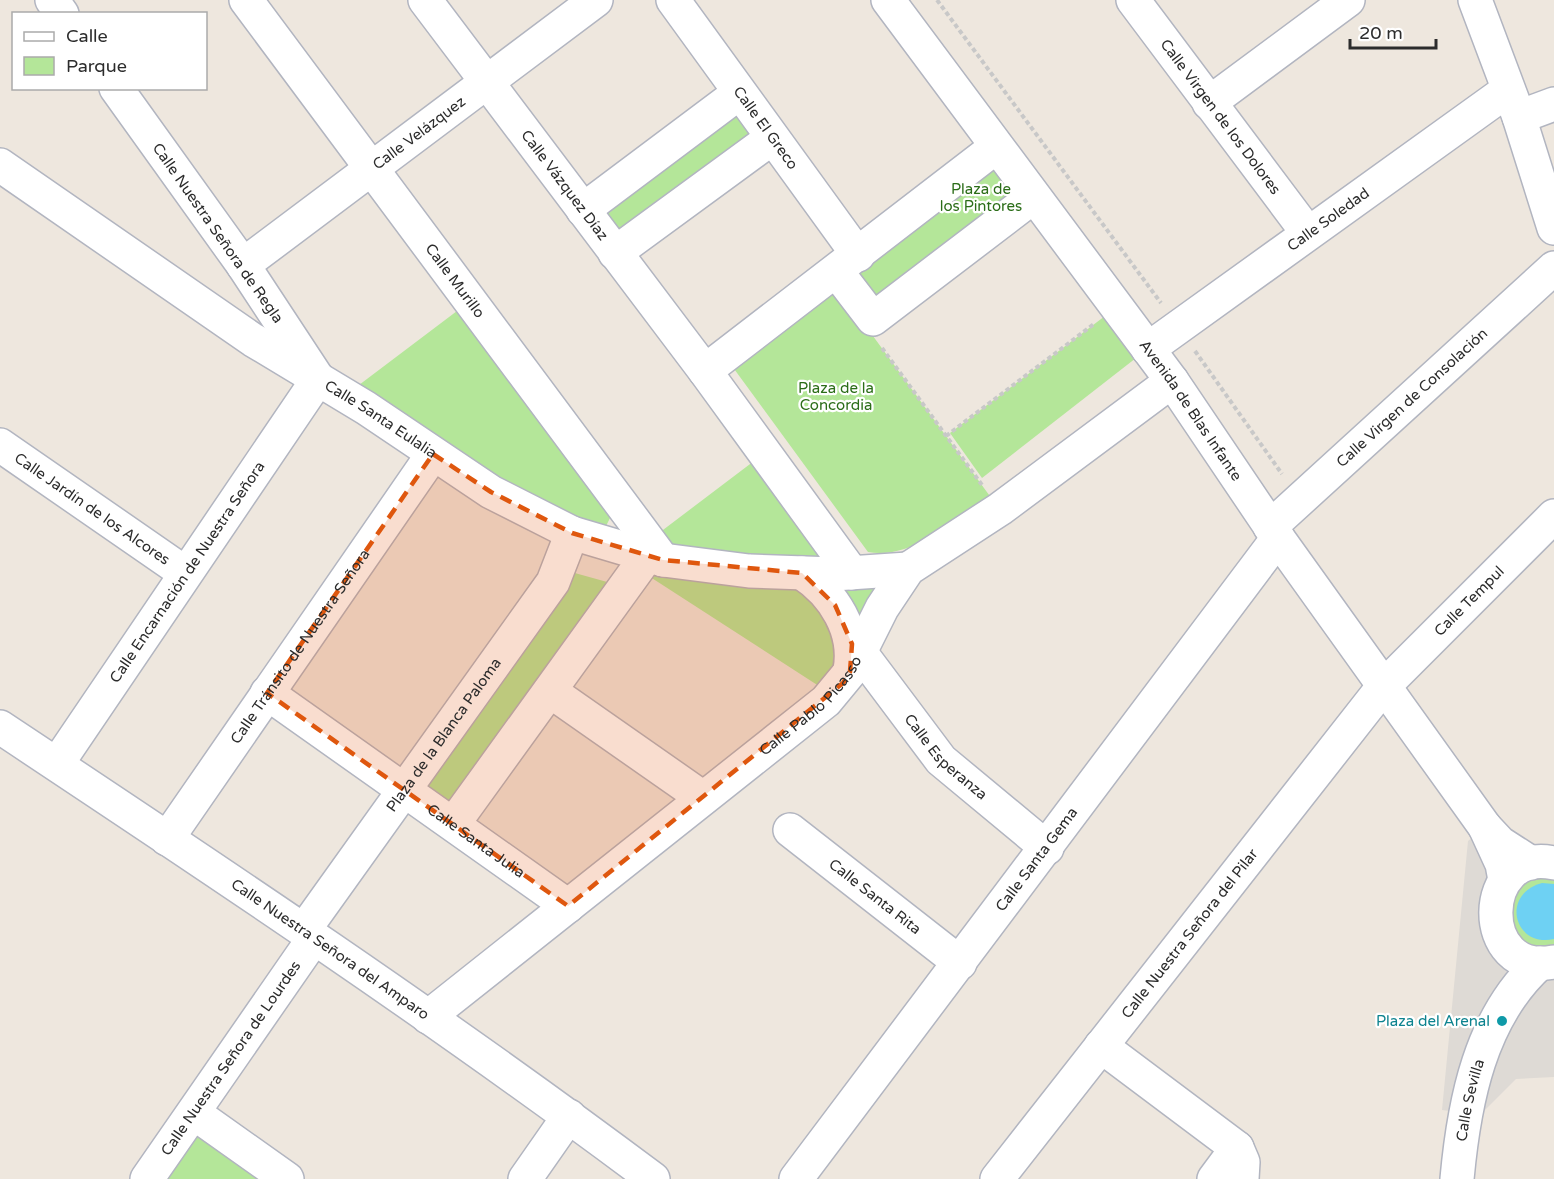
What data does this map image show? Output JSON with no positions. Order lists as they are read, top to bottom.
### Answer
{
  "streets": {
    "street": [
      "Calle Virgen de los Dolores",
      "Calle El Greco",
      "Calle Velázquez",
      "Calle Vázquez Díaz",
      "Calle Soledad",
      "Calle Nuestra Señora de Regla",
      "Calle Murillo",
      "Calle Virgen de Consolación",
      "Avenida de Blas Infante",
      "Calle Santa Eulalia",
      "Calle Jardín de los Alcores",
      "Calle Encarnación de Nuestra Señora",
      "Calle Tempul",
      "Calle Tránsito de Nuestra Señora",
      "Calle Pablo Picasso",
      "Plaza de la Blanca Paloma",
      "Calle Esperanza",
      "Calle Santa Julia",
      "Calle Santa Gema",
      "Calle Santa Rita",
      "Calle Nuestra Señora del Pilar",
      "Calle Nuestra Señora del Amparo",
      "Calle Nuestra Señora de Lourdes",
      "Calle Sevilla"
    ]
  },
  "crossings": [
    ["Calle Virgen de los Dolores", "Calle Soledad"],
    ["Calle Velázquez", "Calle Vázquez Díaz"],
    ["Calle Velázquez", "Calle Nuestra Señora de Regla"],
    ["Calle Velázquez", "Calle Murillo"],
    ["Calle Vázquez Díaz", "Calle Santa Eulalia"],
    ["Calle Soledad", "Avenida de Blas Infante"],
    ["Calle Nuestra Señora de Regla", "Calle Santa Eulalia"],
    ["Calle Nuestra Señora de Regla", "Calle Encarnación de Nuestra Señora"],
    ["Calle Murillo", "Calle Santa Eulalia"],
    ["Calle Virgen de Consolación", "Avenida de Blas Infante"],
    ["Calle Virgen de Consolación", "Calle Santa Gema"],
    ["Avenida de Blas Infante", "Calle Tempul"],
    ["Avenida de Blas Infante", "Calle Pablo Picasso"],
    ["Avenida de Blas Infante", "Calle Santa Gema"],
    ["Avenida de Blas Infante", "Calle Nuestra Señora del Pilar"],
    ["Calle Santa Eulalia", "Calle Encarnación de Nuestra Señora"],
    ["Calle Santa Eulalia", "Calle Tránsito de Nuestra Señora"],
    ["Calle Santa Eulalia", "Calle Pablo Picasso"],
    ["Calle Santa Eulalia", "Plaza de la Blanca Paloma"],
    ["Calle Jardín de los Alcores", "Calle Encarnación de Nuestra Señora"],
    ["Calle Encarnación de Nuestra Señora", "Calle Nuestra Señora del Amparo"],
    ["Calle Tempul", "Calle Nuestra Señora del Pilar"],
    ["Calle Tránsito de Nuestra Señora", "Calle Santa Julia"],
    ["Calle Tránsito de Nuestra Señora", "Calle Nuestra Señora del Amparo"],
    ["Calle Pablo Picasso", "Calle Esperanza"],
    ["Calle Pablo Picasso", "Calle Santa Julia"],
    ["Calle Pablo Picasso", "Calle Nuestra Señora del Amparo"],
    ["Plaza de la Blanca Paloma", "Calle Santa Julia"],
    ["Plaza de la Blanca Paloma", "Calle Nuestra Señora del Amparo"],
    ["Plaza de la Blanca Paloma", "Calle Nuestra Señora de Lourdes"],
    ["Calle Esperanza", "Calle Santa Gema"],
    ["Calle Santa Gema", "Calle Santa Rita"],
    ["Calle Nuestra Señora del Amparo", "Calle Nuestra Señora de Lourdes"]
  ],
  "parks": ["Plaza de los Pintores", "Plaza de la Concordia"],
  "places": ["Plaza del Arenal"],
  "legend": ["Calle", "Parque"],
  "scale_bar": "20 m"
}
